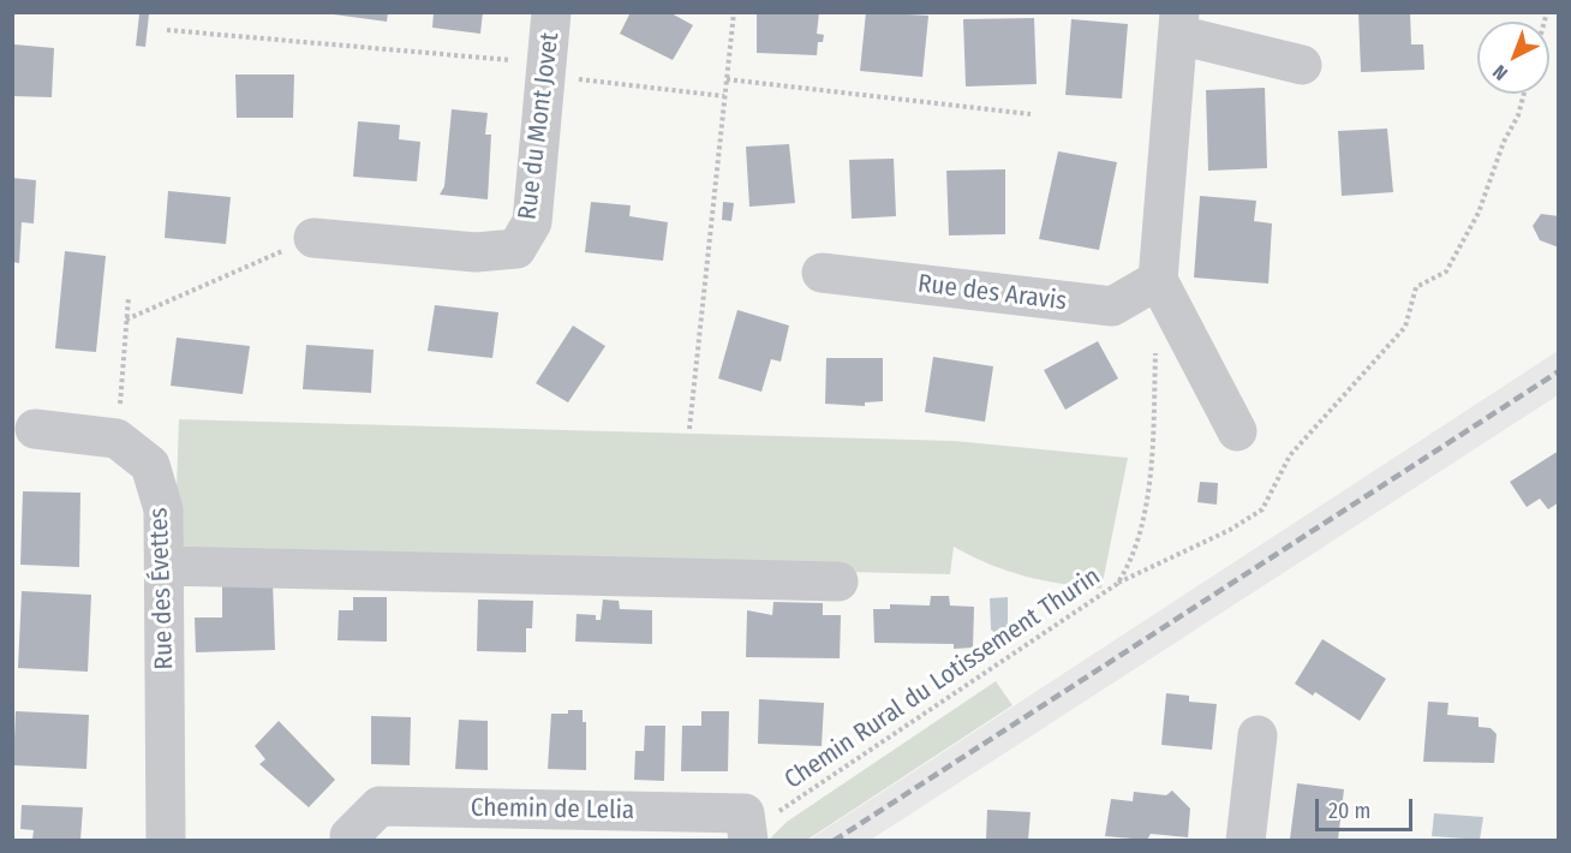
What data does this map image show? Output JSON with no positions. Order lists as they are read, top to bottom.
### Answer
{
  "streets": {
    "street": [
      "Rue du Mont Jovet",
      "Rue des Aravis",
      "Rue des Évettes",
      "Chemin de Lelia"
    ],
    "path": ["Chemin Rural du Lotissement Thurin"]
  },
  "crossings": [
    ["Chemin Rural du Lotissement Thurin", "Chemin de Lelia"]
  ],
  "scale_bar": "20 m",
  "north": "bottom left"
}
